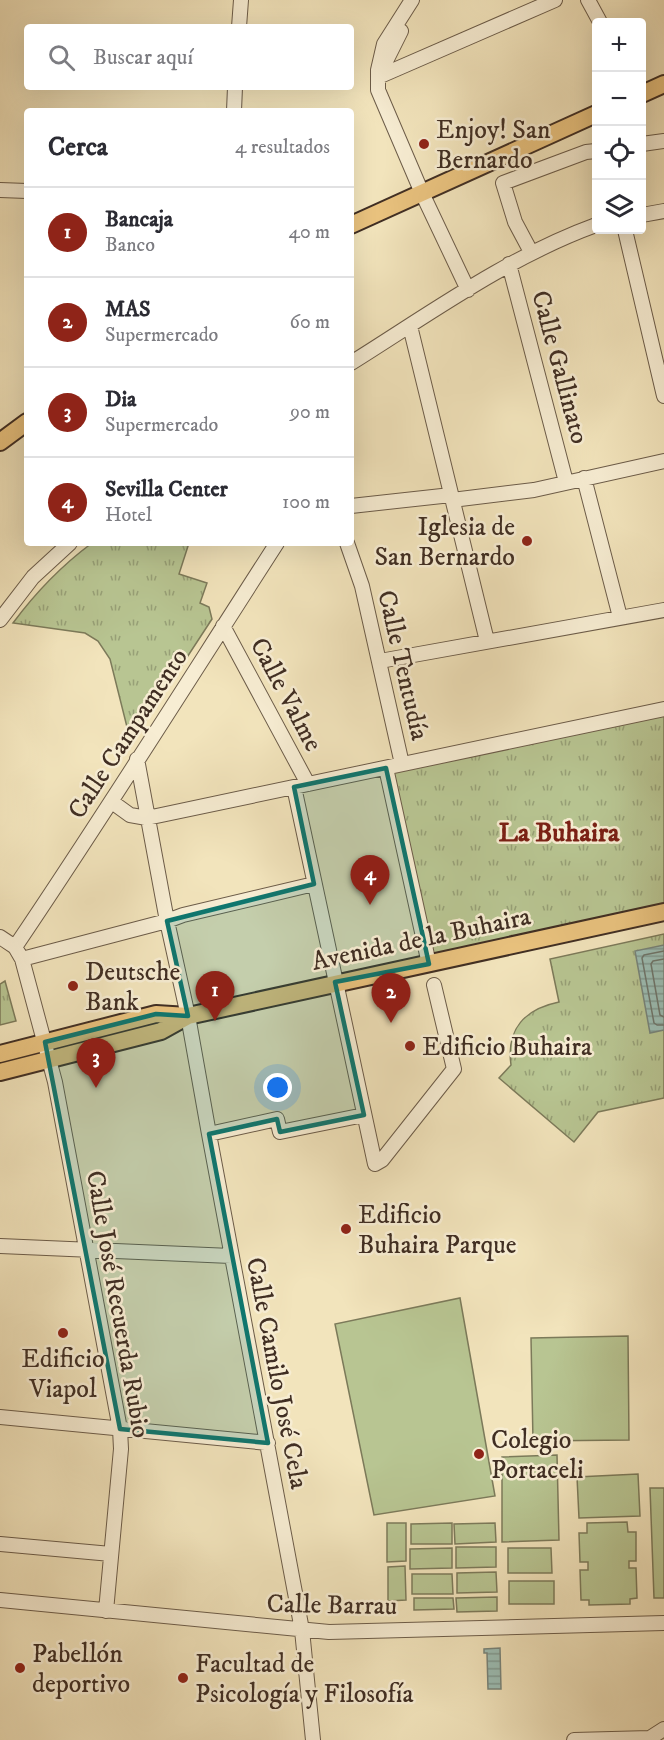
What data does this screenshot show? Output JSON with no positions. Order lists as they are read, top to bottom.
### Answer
{
  "streets": {
    "main road": ["Avenida de la Buhaira"],
    "street": [
      "Calle Gallinato",
      "Calle Tentudía",
      "Calle Valme",
      "Calle Campamento",
      "Calle José Recuerda Rubio",
      "Calle Camilo José Cela",
      "Calle Barrau"
    ]
  },
  "crossings": [
    ["Calle Valme", "Calle Campamento"],
    ["Calle Campamento", "Calle José Recuerda Rubio"],
    ["Calle Campamento", "Calle Camilo José Cela"],
    ["Avenida de la Buhaira", "Calle José Recuerda Rubio"],
    ["Avenida de la Buhaira", "Calle Camilo José Cela"],
    ["Calle José Recuerda Rubio", "Calle Barrau"],
    ["Calle Camilo José Cela", "Calle Barrau"]
  ],
  "districts": ["La Buhaira"],
  "places": [
    "Enjoy! San Bernardo",
    "Iglesia de San Bernardo",
    "Deutsche Bank",
    "Edificio Buhaira",
    "Edificio Buhaira Parque",
    "Edificio Viapol",
    "Colegio Portaceli",
    "Pabellón deportivo",
    "Facultad de Psicología y Filosofía"
  ],
  "page": {
    "map_buttons": ["+", "−"],
    "search": "Buscar aquí",
    "heading": ["Cerca", "4 resultados"],
    "list": [
      {
        "mark": "1",
        "name": "Bancaja",
        "note": "Banco",
        "value": "40 m"
      },
      {
        "mark": "2",
        "name": "MAS",
        "note": "Supermercado",
        "value": "60 m"
      },
      {
        "mark": "3",
        "name": "Dia",
        "note": "Supermercado",
        "value": "90 m"
      },
      {
        "mark": "4",
        "name": "Sevilla Center",
        "note": "Hotel",
        "value": "100 m"
      }
    ],
    "pins": [
      "4",
      "1",
      "2",
      "3"
    ]
  }
}
